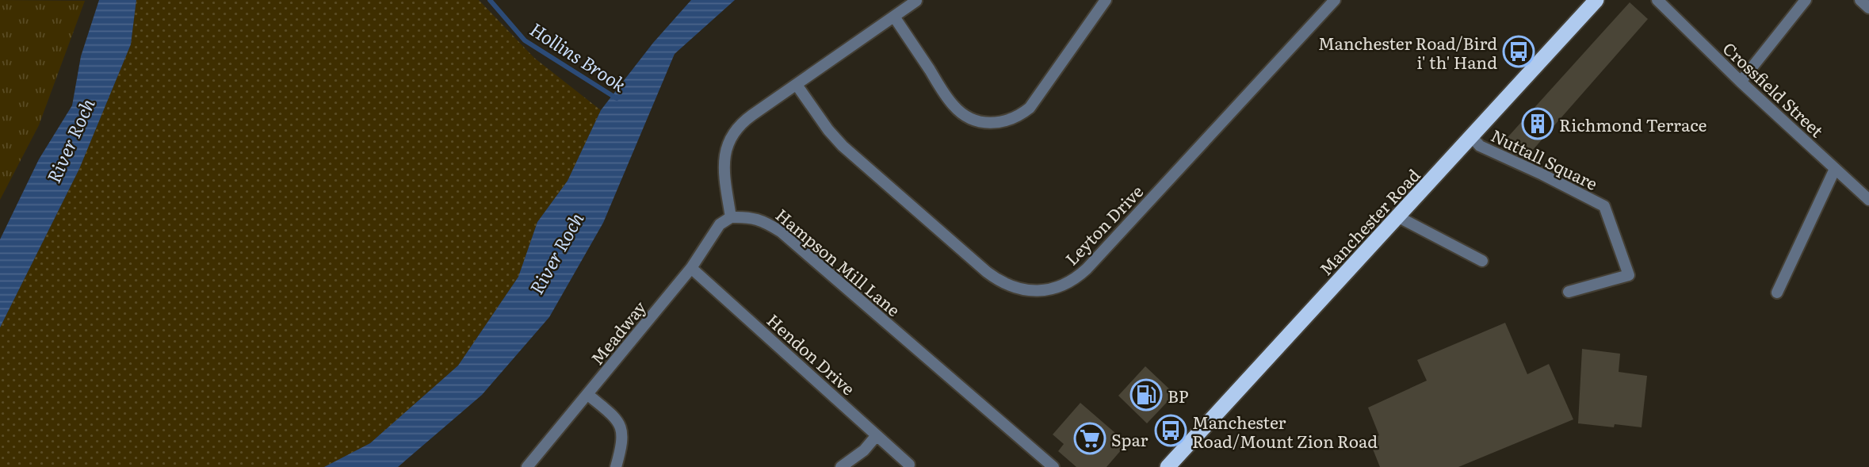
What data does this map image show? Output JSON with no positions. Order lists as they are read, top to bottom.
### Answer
{
  "streets": {
    "highway": ["Manchester Road"],
    "street": [
      "Crossfield Street",
      "Nuttall Square",
      "Leyton Drive",
      "Hampson Mill Lane",
      "Meadway",
      "Hendon Drive"
    ]
  },
  "crossings": [
    ["Nuttall Square", "Manchester Road"],
    ["Hampson Mill Lane", "Meadway"],
    ["Meadway", "Hendon Drive"]
  ],
  "water": ["Hollins Brook", "River Roch"],
  "places": {
    "bus stop": ["Manchester Road/Bird i' th' Hand", "Manchester Road/Mount Zion Road"],
    "building": ["Richmond Terrace"],
    "fuel station": ["BP"],
    "supermarket": ["Spar"]
  }
}
